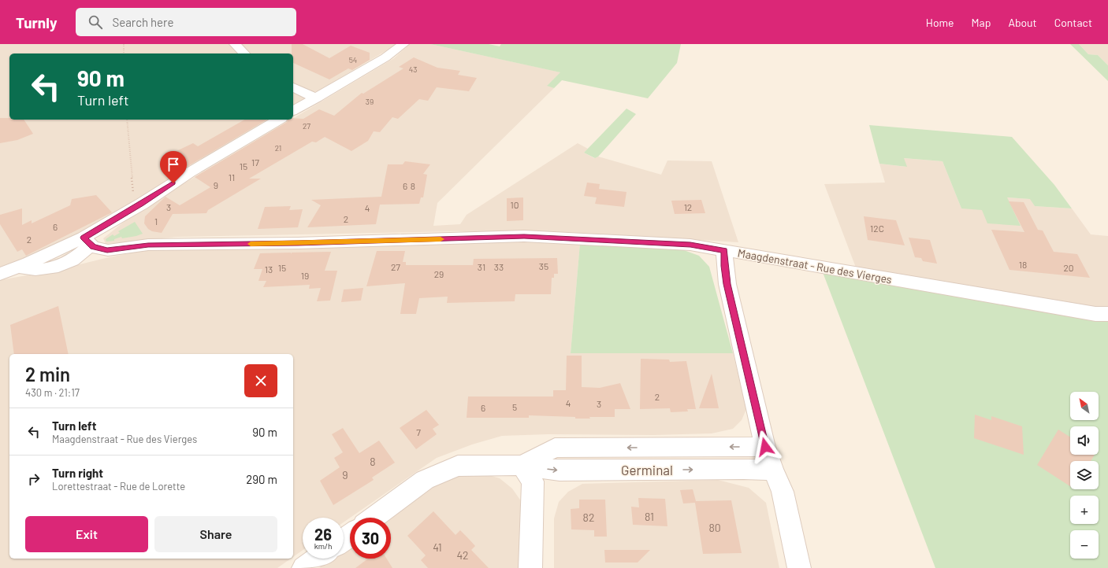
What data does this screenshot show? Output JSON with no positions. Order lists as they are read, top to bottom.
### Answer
{
  "streets": {
    "street": ["Maagdenstraat - Rue des Vierges", "Germinal"]
  },
  "house_numbers": [
    "54",
    "43",
    "39",
    "27",
    "21",
    "17",
    "15",
    "11",
    "9",
    "6",
    "8",
    "10",
    "3",
    "12",
    "4",
    "2",
    "1",
    "6",
    "12C",
    "2",
    "18",
    "35",
    "27",
    "31",
    "33",
    "15",
    "20",
    "13",
    "29",
    "19",
    "2",
    "4",
    "3",
    "5",
    "6",
    "7",
    "8",
    "9",
    "81",
    "82",
    "80",
    "41",
    "42"
  ],
  "north": "top left",
  "page": {
    "header": "Turnly",
    "search": "Search here",
    "nav": [
      "Home",
      "Map",
      "About",
      "Contact"
    ],
    "turn": ["90 m", "Turn left"],
    "heading": ["2 min", "430 m · 21:17"],
    "map_buttons": ["+", "−"],
    "list": [
      {
        "name": "Turn left",
        "note": "Maagdenstraat - Rue des Vierges",
        "value": "90 m"
      },
      {
        "name": "Turn right",
        "note": "Lorettestraat - Rue de Lorette",
        "value": "290 m"
      }
    ],
    "buttons": ["Exit", "Share"],
    "speed": "26 km/h",
    "limit": "30"
  }
}
